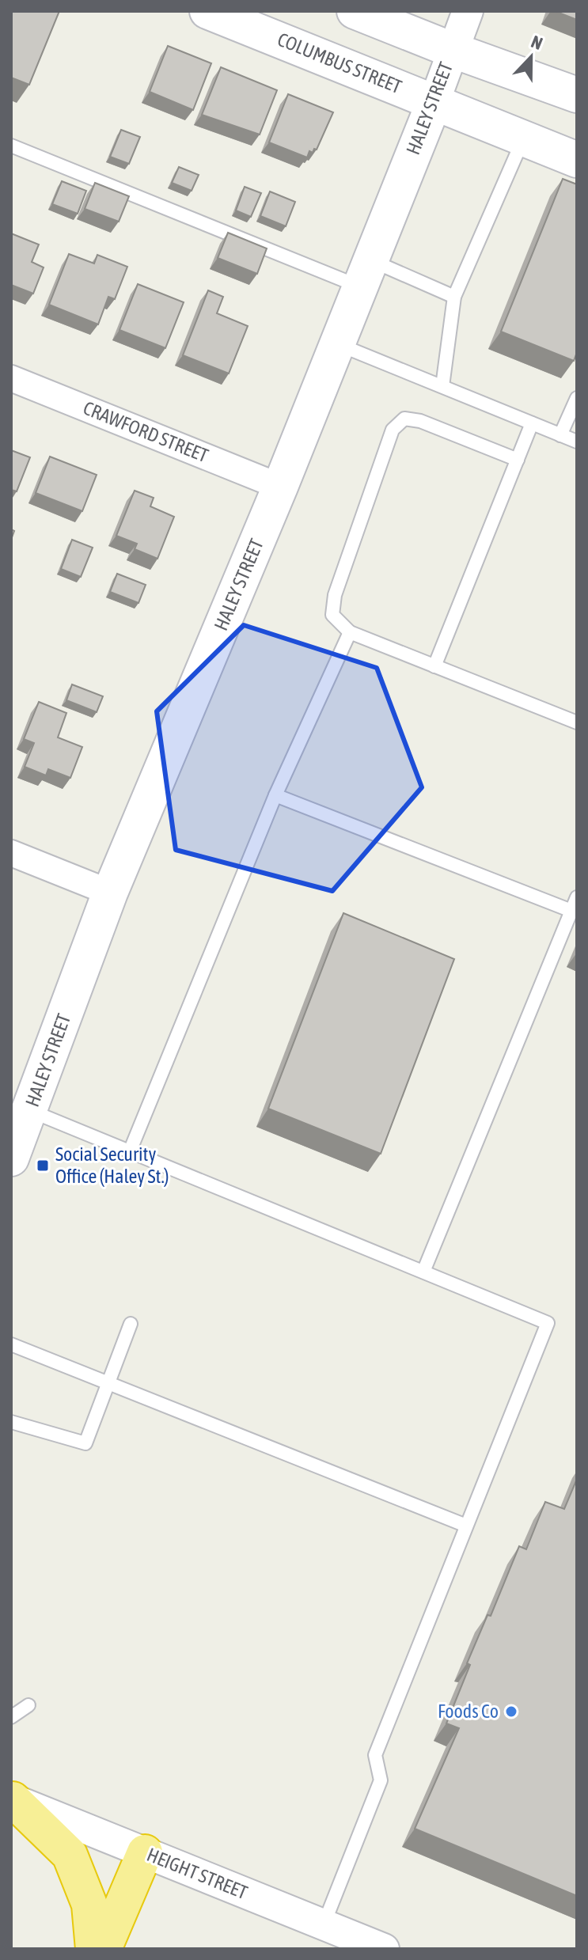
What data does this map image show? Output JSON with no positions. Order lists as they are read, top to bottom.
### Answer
{
  "streets": {
    "main road": ["COLUMBUS STREET", "HALEY STREET"],
    "street": ["CRAWFORD STREET", "HEIGHT STREET"]
  },
  "crossings": [
    ["COLUMBUS STREET", "HALEY STREET"],
    ["HALEY STREET", "CRAWFORD STREET"]
  ],
  "places": {
    "transit": ["Social Security Office (Haley St.)"],
    "other": ["Foods Co"]
  },
  "north": "top"
}
